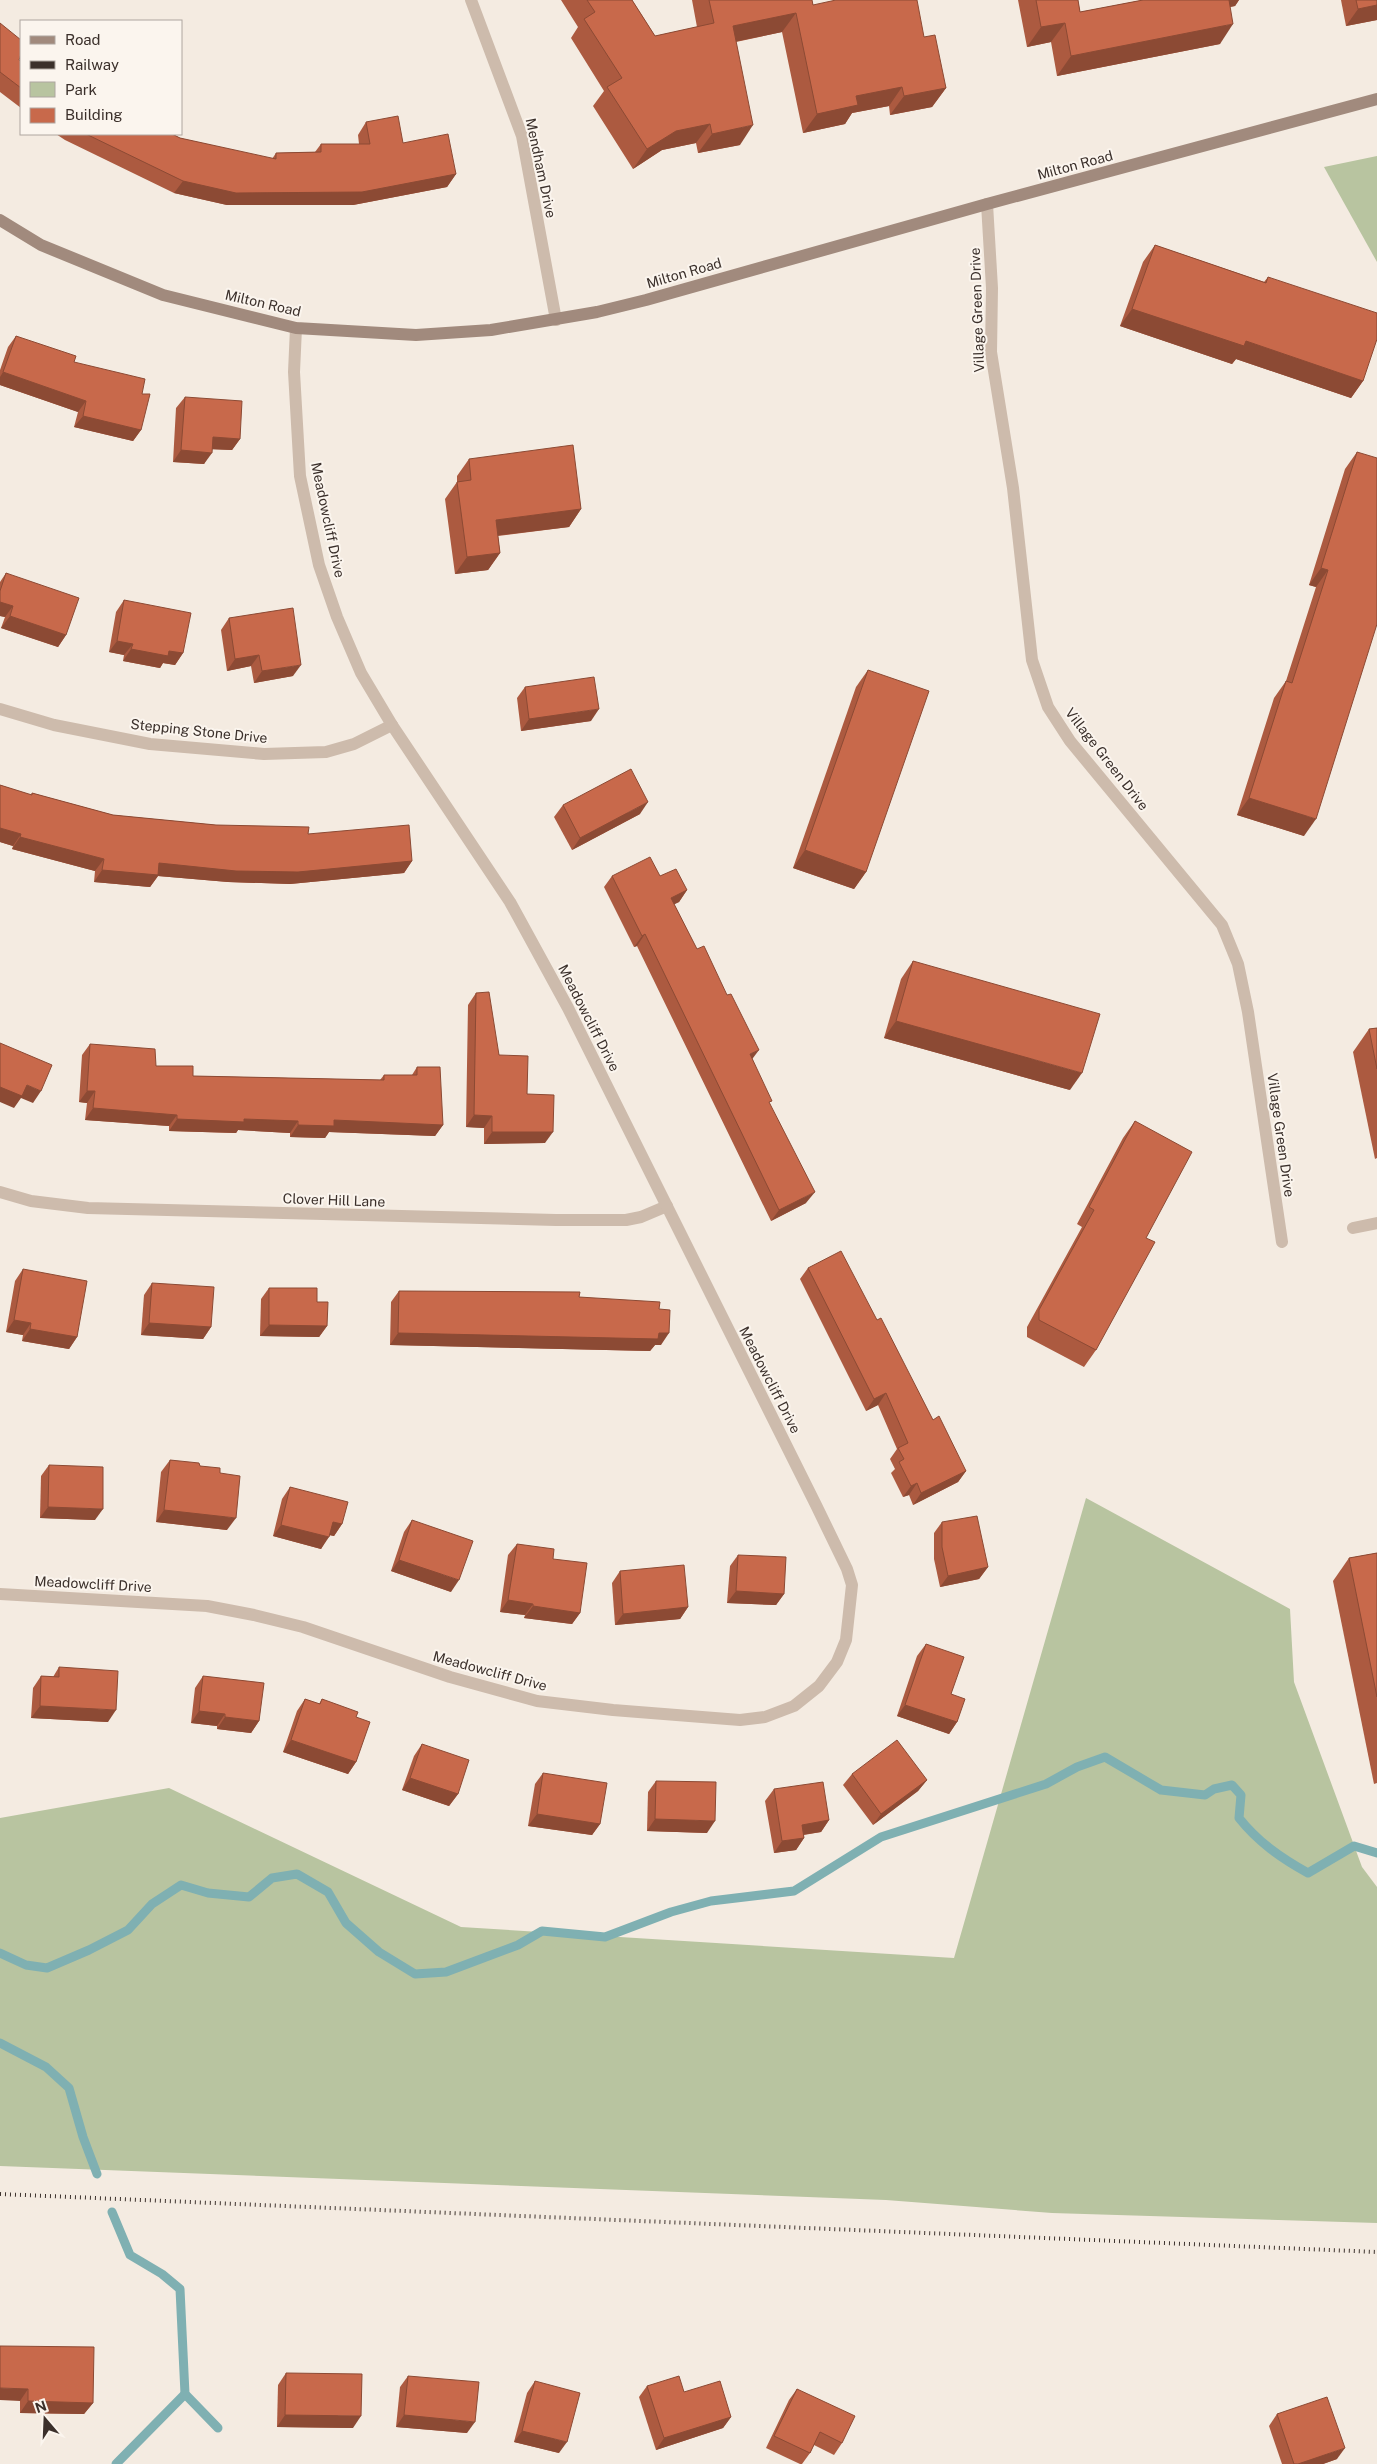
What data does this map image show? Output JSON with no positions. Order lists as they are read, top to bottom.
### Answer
{
  "streets": {
    "street": [
      "Milton Road",
      "Mendham Drive",
      "Village Green Drive",
      "Meadowcliff Drive",
      "Stepping Stone Drive",
      "Clover Hill Lane"
    ]
  },
  "crossings": [
    ["Milton Road", "Mendham Drive"],
    ["Milton Road", "Village Green Drive"],
    ["Milton Road", "Meadowcliff Drive"],
    ["Meadowcliff Drive", "Stepping Stone Drive"],
    ["Meadowcliff Drive", "Clover Hill Lane"]
  ],
  "legend": [
    "Road",
    "Railway",
    "Park",
    "Building"
  ],
  "north": "top"
}
